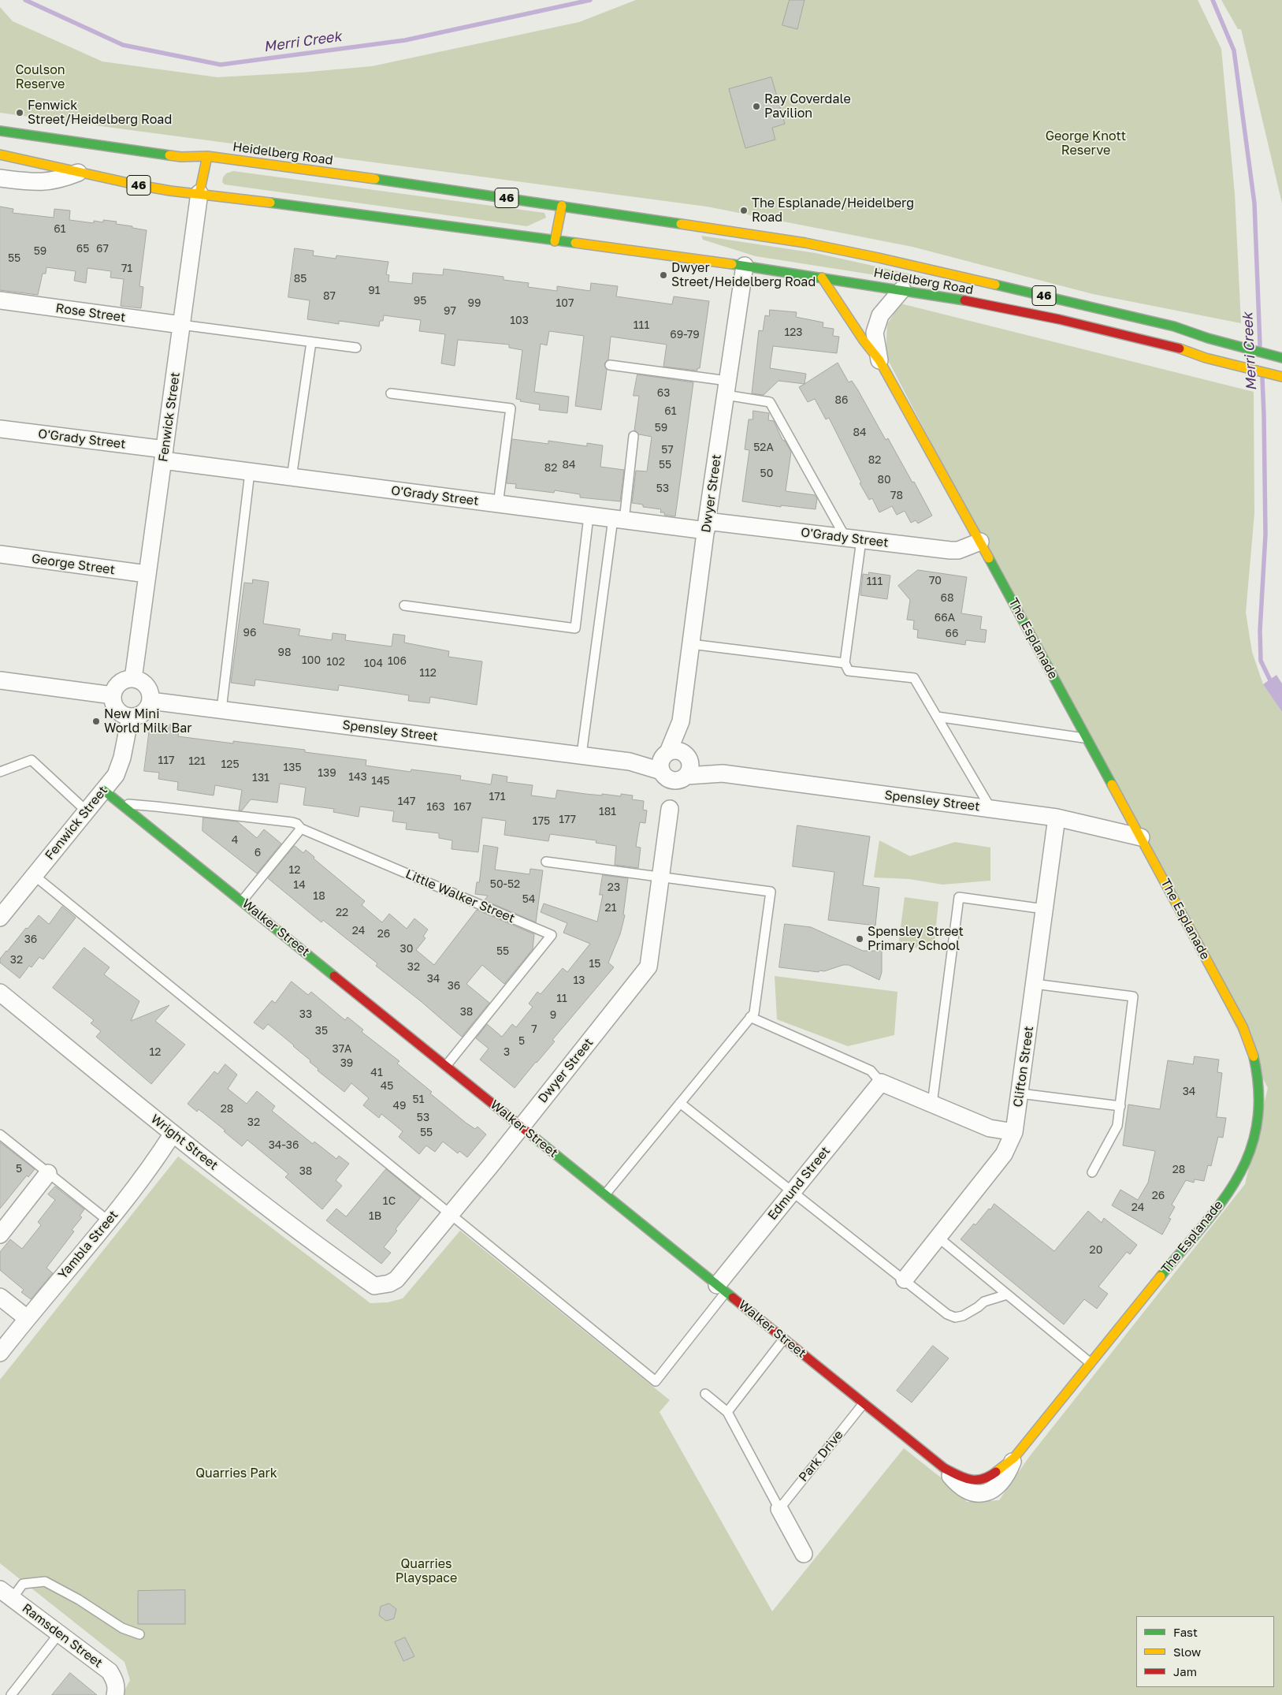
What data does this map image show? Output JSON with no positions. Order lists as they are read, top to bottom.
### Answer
{
  "streets": {
    "main road": [
      "Heidelberg Road",
      "46",
      "Fenwick Street",
      "The Esplanade",
      "Walker Street"
    ],
    "street": [
      "Rose Street",
      "O'Grady Street",
      "Dwyer Street",
      "George Street",
      "Spensley Street",
      "Clifton Street",
      "Wright Street",
      "Edmund Street",
      "Yambla Street",
      "Ramsden Street"
    ],
    "lane": ["Little Walker Street", "Park Drive"]
  },
  "crossings": [
    ["Heidelberg Road", "Fenwick Street"],
    ["Heidelberg Road", "Dwyer Street"],
    ["Heidelberg Road", "The Esplanade"],
    ["Rose Street", "Fenwick Street"],
    ["Fenwick Street", "O'Grady Street"],
    ["Fenwick Street", "George Street"],
    ["Fenwick Street", "Spensley Street"],
    ["Fenwick Street", "Walker Street"],
    ["O'Grady Street", "Dwyer Street"],
    ["O'Grady Street", "The Esplanade"],
    ["Dwyer Street", "Spensley Street"],
    ["Dwyer Street", "Walker Street"],
    ["Dwyer Street", "Wright Street"],
    ["The Esplanade", "Spensley Street"],
    ["The Esplanade", "Walker Street"],
    ["Spensley Street", "Clifton Street"],
    ["Little Walker Street", "Walker Street"],
    ["Walker Street", "Edmund Street"],
    ["Walker Street", "Park Drive"],
    ["Wright Street", "Yambla Street"]
  ],
  "water": ["Merri Creek"],
  "parks": [
    "Coulson Reserve",
    "George Knott Reserve",
    "Quarries Park",
    "Quarries Playspace"
  ],
  "places": [
    "Ray Coverdale Pavilion",
    "Fenwick Street/Heidelberg Road",
    "The Esplanade/Heidelberg Road",
    "Dwyer Street/Heidelberg Road",
    "New Mini World Milk Bar",
    "Spensley Street Primary School"
  ],
  "house_numbers": [
    "61",
    "65",
    "67",
    "59",
    "55",
    "71",
    "85",
    "91",
    "87",
    "95",
    "99",
    "107",
    "97",
    "103",
    "111",
    "123",
    "69-79",
    "63",
    "86",
    "61",
    "59",
    "84",
    "52A",
    "57",
    "82",
    "84",
    "55",
    "82",
    "50",
    "80",
    "53",
    "78",
    "70",
    "111",
    "68",
    "66A",
    "96",
    "66",
    "98",
    "100",
    "106",
    "102",
    "104",
    "112",
    "117",
    "121",
    "125",
    "135",
    "139",
    "143",
    "131",
    "145",
    "171",
    "147",
    "163",
    "167",
    "181",
    "177",
    "175",
    "4",
    "6",
    "12",
    "50-52",
    "14",
    "23",
    "18",
    "54",
    "21",
    "22",
    "24",
    "26",
    "36",
    "30",
    "55",
    "32",
    "15",
    "32",
    "34",
    "13",
    "36",
    "11",
    "38",
    "33",
    "9",
    "7",
    "35",
    "5",
    "37A",
    "12",
    "3",
    "39",
    "41",
    "45",
    "34",
    "51",
    "49",
    "28",
    "53",
    "32",
    "55",
    "34-36",
    "5",
    "28",
    "38",
    "26",
    "1C",
    "24",
    "1B",
    "20"
  ],
  "legend": ["Fast", "Slow", "Jam"]
}
